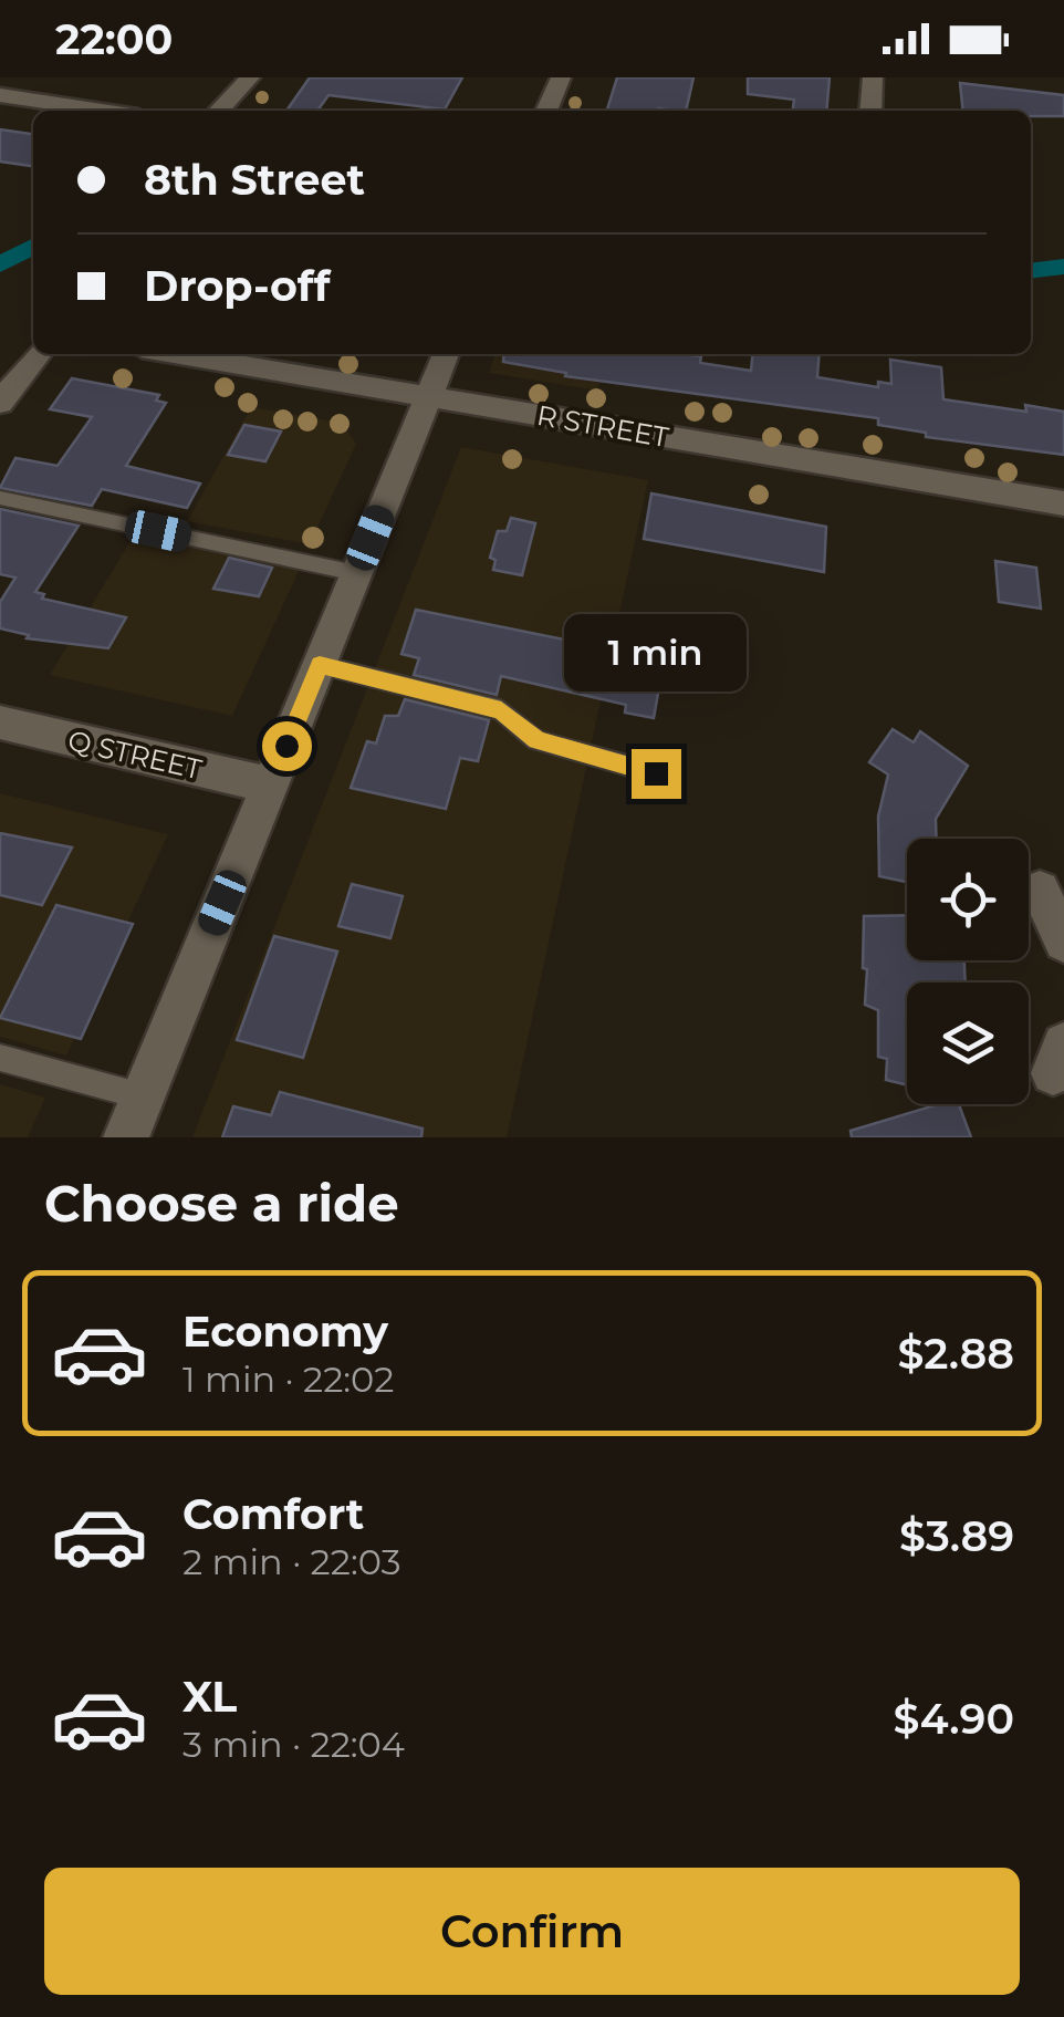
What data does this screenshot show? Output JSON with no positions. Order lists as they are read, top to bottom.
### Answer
{
  "streets": {
    "street": ["R STREET", "Q STREET"]
  },
  "page": {
    "status": "22:00",
    "banner": ["8th Street", "Drop-off"],
    "bubble": "1 min",
    "heading": "Choose a ride",
    "list": [
      {
        "name": "Economy",
        "note": "1 min · 22:02",
        "value": "$2.88"
      },
      {
        "name": "Comfort",
        "note": "2 min · 22:03",
        "value": "$3.89"
      },
      {
        "name": "XL",
        "note": "3 min · 22:04",
        "value": "$4.90"
      }
    ],
    "buttons": "Confirm"
  }
}
